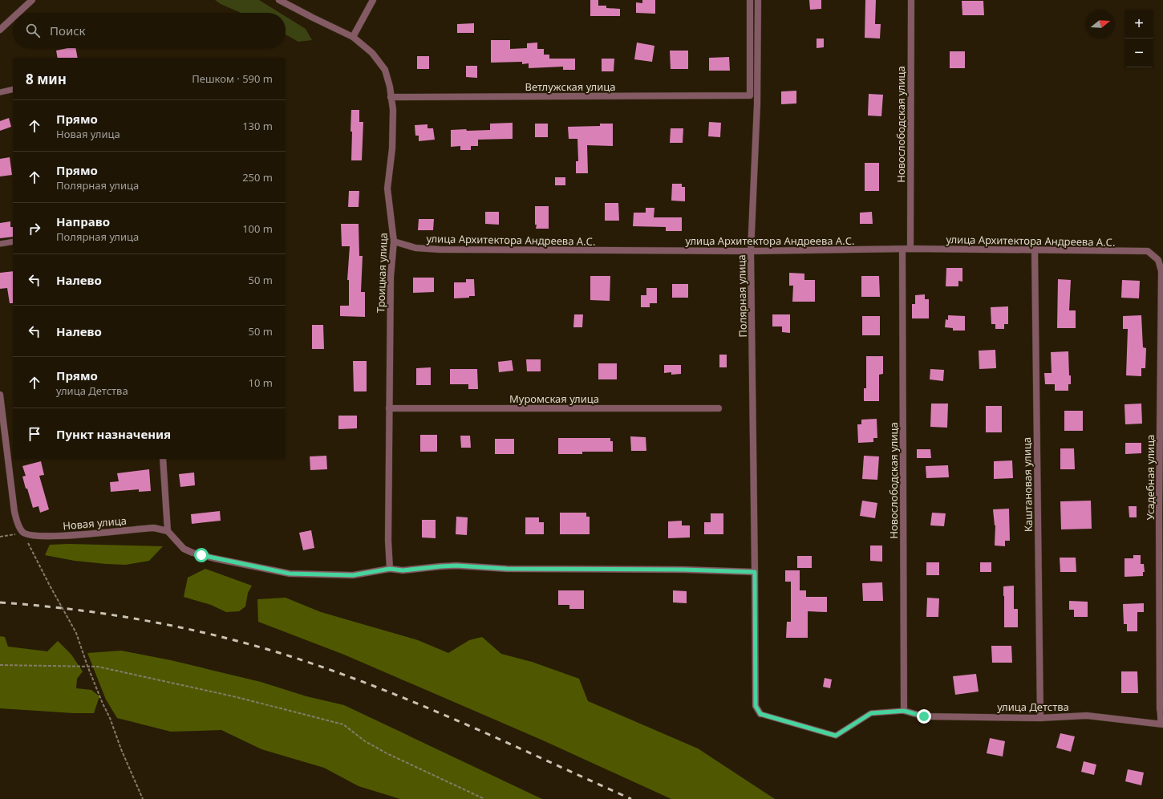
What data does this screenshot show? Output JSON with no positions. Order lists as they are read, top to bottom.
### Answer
{
  "streets": {
    "street": [
      "Ветлужская улица",
      "Новослободская улица",
      "улица Архитектора Андреева А.С.",
      "Троицкая улица",
      "Полярная улица",
      "Муромская улица",
      "Усадебная улица",
      "Каштановая улица",
      "Новая улица",
      "улица Детства"
    ]
  },
  "crossings": [
    ["Ветлужская улица", "Троицкая улица"],
    ["Новослободская улица", "улица Архитектора Андреева А.С."],
    ["Новослободская улица", "улица Детства"],
    ["улица Архитектора Андреева А.С.", "Троицкая улица"],
    ["улица Архитектора Андреева А.С.", "Полярная улица"],
    ["улица Архитектора Андреева А.С.", "Усадебная улица"],
    ["улица Архитектора Андреева А.С.", "Каштановая улица"],
    ["Троицкая улица", "Муромская улица"],
    ["Каштановая улица", "улица Детства"]
  ],
  "north": "right",
  "page": {
    "map_buttons": ["+", "−"],
    "search": "Поиск",
    "heading": ["8 мин", "Пешком · 590 m"],
    "list": [
      ["Прямо", "Новая улица", "130 m"],
      ["Прямо", "Полярная улица", "250 m"],
      ["Направо", "Полярная улица", "100 m"],
      ["Налево", "50 m"],
      ["Налево", "50 m"],
      ["Прямо", "улица Детства", "10 m"],
      "Пункт назначения"
    ]
  }
}
